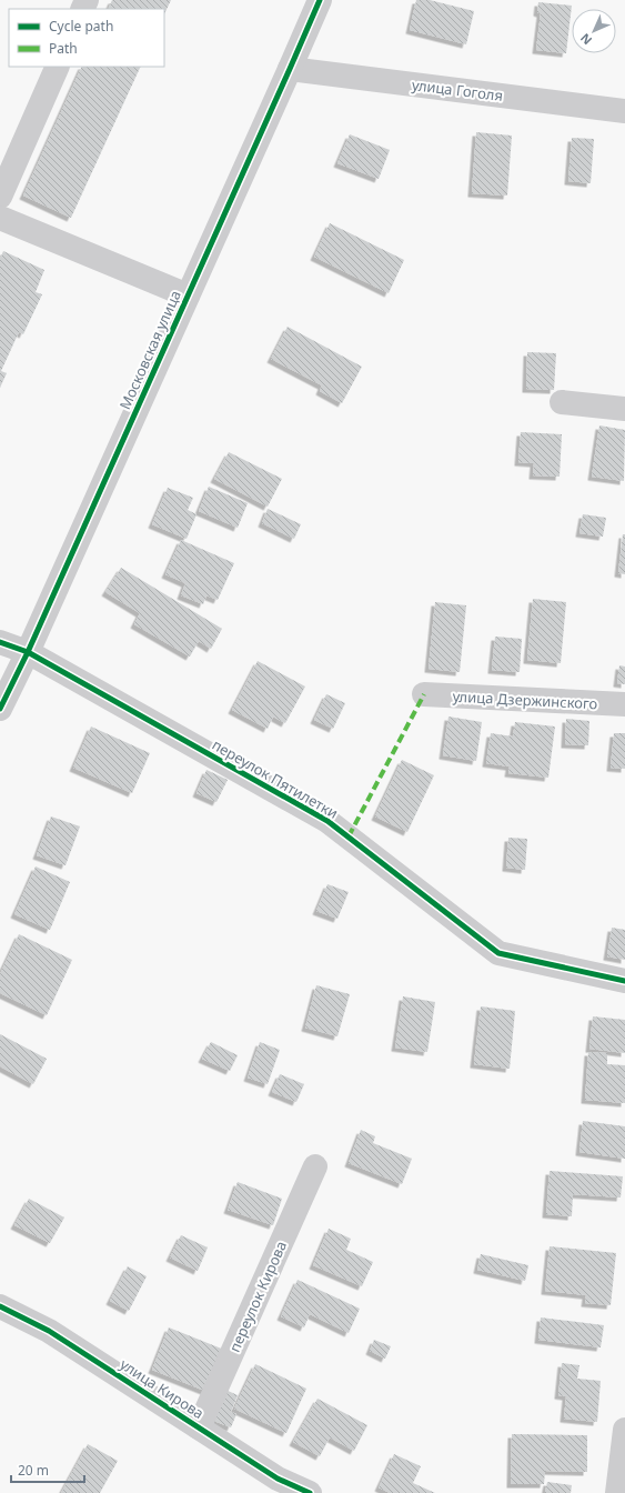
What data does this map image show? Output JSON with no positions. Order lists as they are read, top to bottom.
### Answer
{
  "streets": {
    "street": [
      "улица Гоголя",
      "Московская улица",
      "улица Дзержинского",
      "переулок Пятилетки",
      "переулок Кирова",
      "улица Кирова"
    ]
  },
  "crossings": [
    ["улица Гоголя", "Московская улица"],
    ["Московская улица", "переулок Пятилетки"],
    ["переулок Кирова", "улица Кирова"]
  ],
  "legend": ["Cycle path", "Path"],
  "scale_bar": "20 m",
  "north": "bottom left"
}
